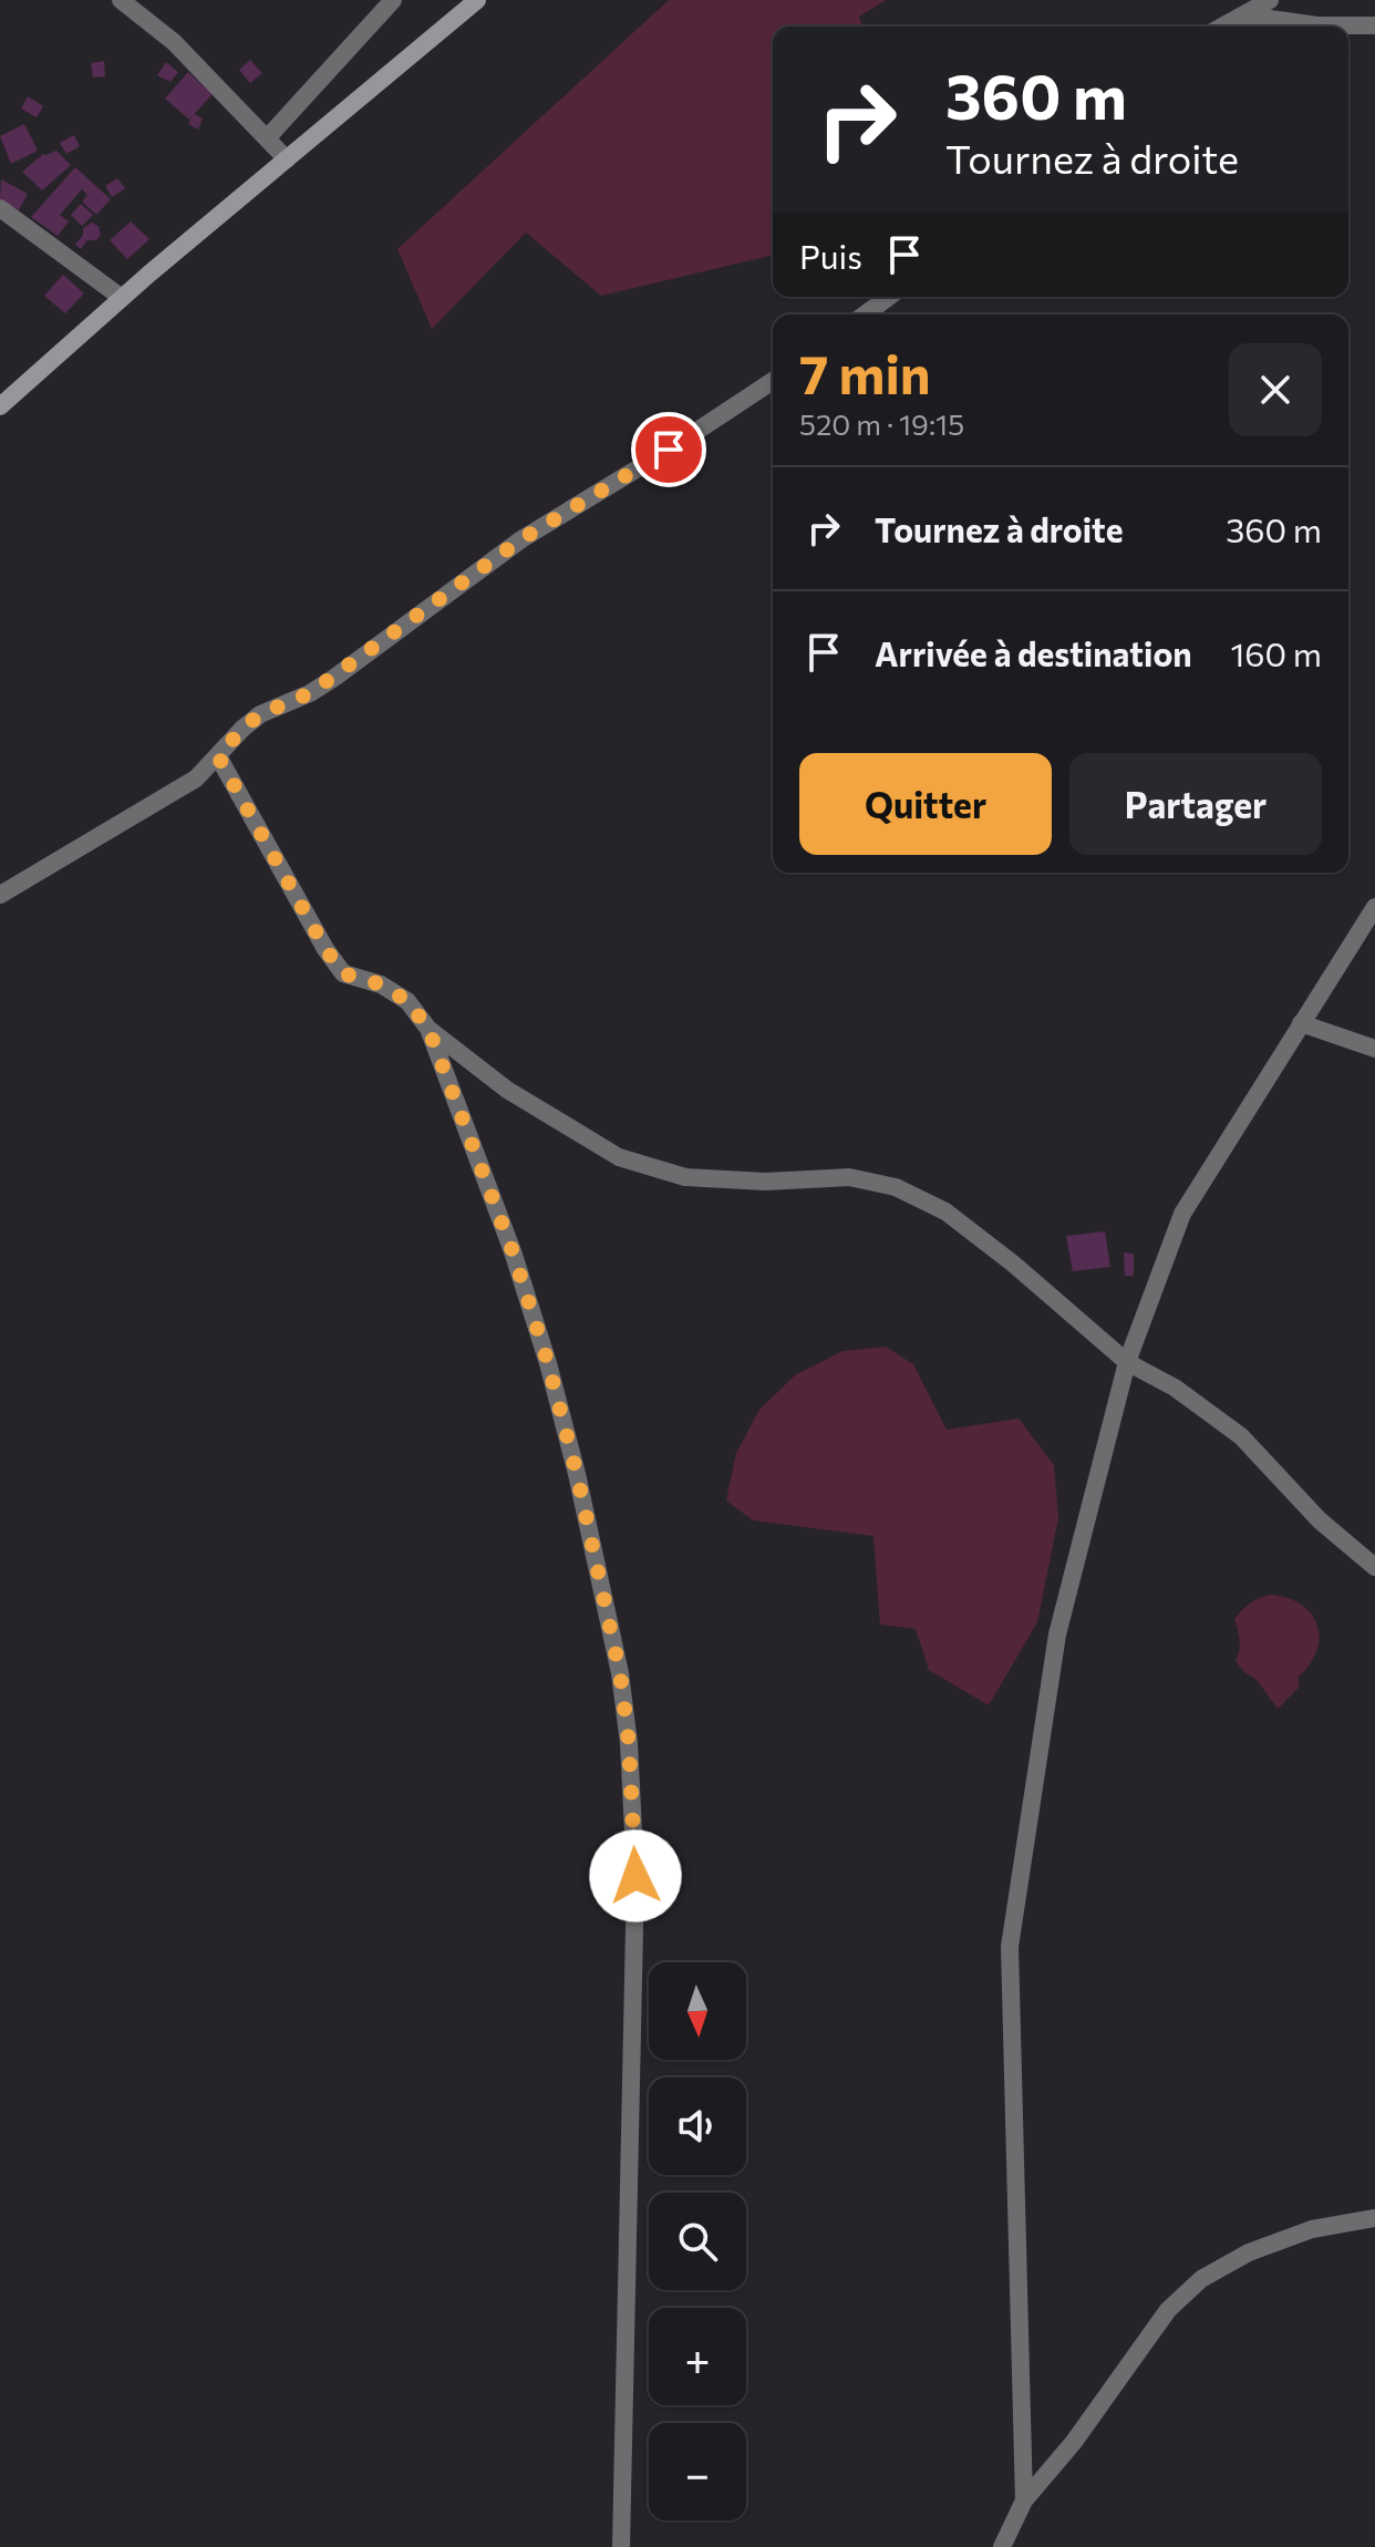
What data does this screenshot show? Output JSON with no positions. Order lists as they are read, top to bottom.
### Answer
{
  "north": "bottom",
  "page": {
    "turn": ["360 m", "Tournez à droite"],
    "then": "Puis",
    "heading": ["7 min", "520 m · 19:15"],
    "list": [
      {
        "name": "Tournez à droite",
        "value": "360 m"
      },
      {
        "name": "Arrivée à destination",
        "value": "160 m"
      }
    ],
    "buttons": ["Quitter", "Partager"],
    "map_buttons": ["+", "−"]
  }
}
